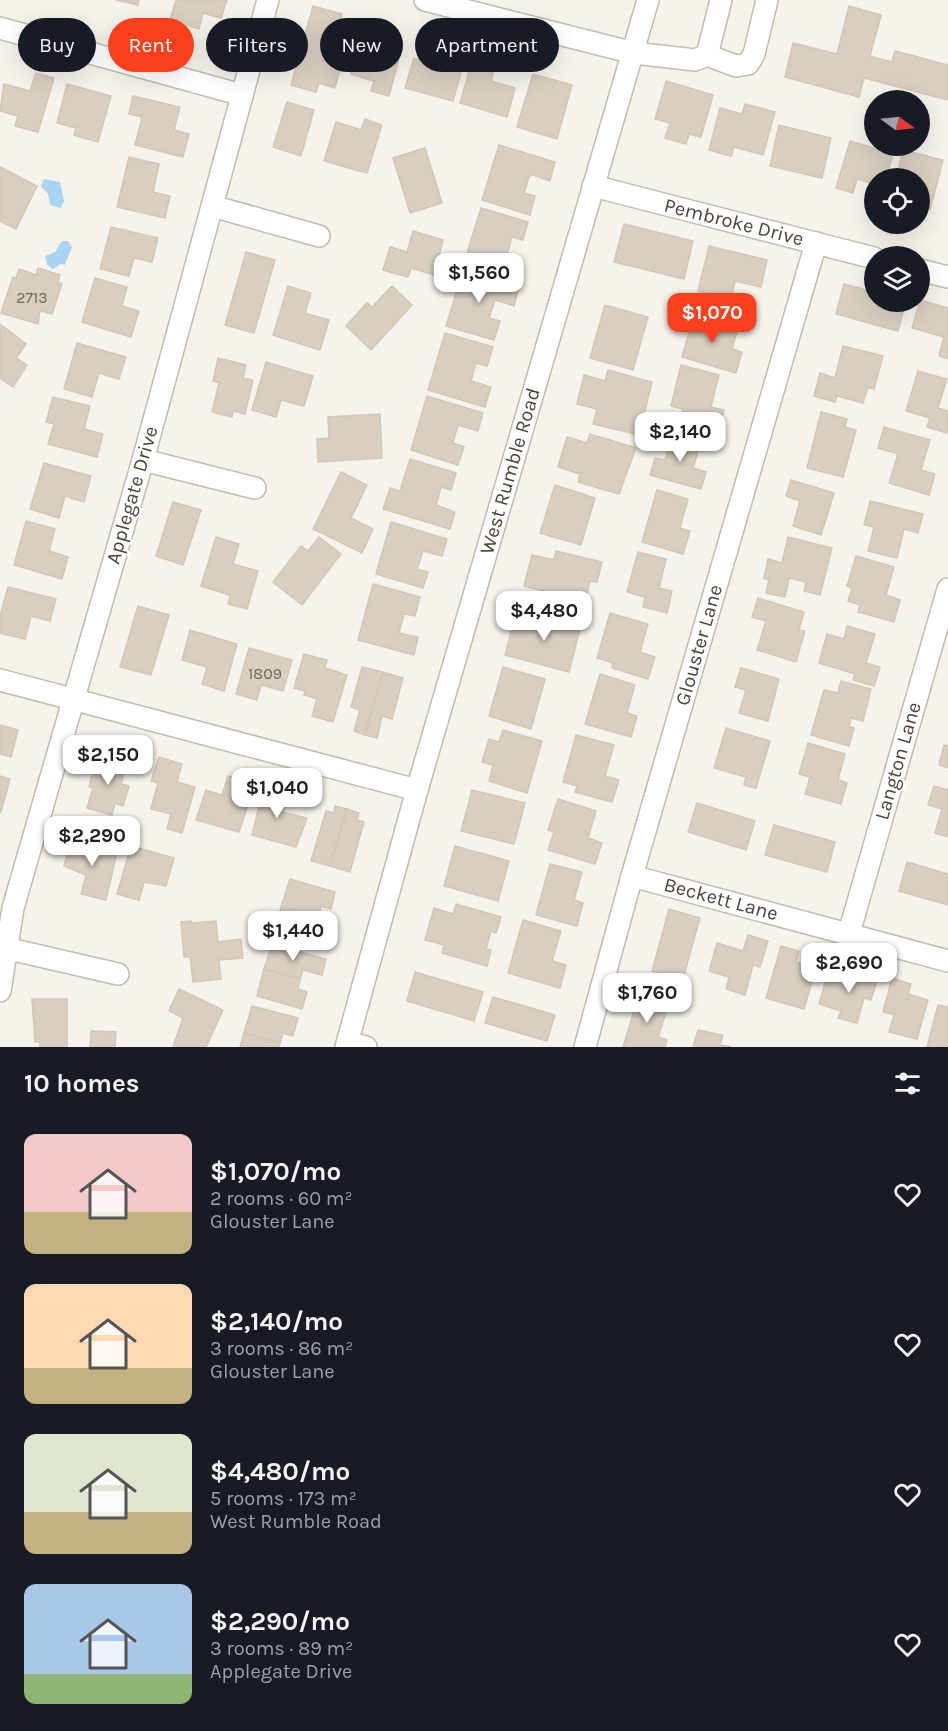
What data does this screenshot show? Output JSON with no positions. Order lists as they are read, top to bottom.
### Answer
{
  "streets": {
    "street": [
      "Pembroke Drive",
      "West Rumble Road",
      "Applegate Drive",
      "Glouster Lane",
      "Langton Lane",
      "Beckett Lane"
    ]
  },
  "crossings": [
    ["Pembroke Drive", "West Rumble Road"],
    ["Pembroke Drive", "Glouster Lane"],
    ["Glouster Lane", "Beckett Lane"],
    ["Langton Lane", "Beckett Lane"]
  ],
  "house_numbers": ["2713", "1809"],
  "north": "right",
  "page": {
    "chip": [
      "Buy",
      "Rent",
      "Filters",
      "New",
      "Apartment"
    ],
    "price": [
      "$1,560",
      "$1,070",
      "$2,140",
      "$4,480",
      "$2,150",
      "$1,040",
      "$2,290",
      "$1,440",
      "$2,690",
      "$1,760"
    ],
    "heading": "10 homes",
    "list": [
      {
        "name": "$1,070/mo",
        "note": "2 rooms · 60 m² · Glouster Lane"
      },
      {
        "name": "$2,140/mo",
        "note": "3 rooms · 86 m² · Glouster Lane"
      },
      {
        "name": "$4,480/mo",
        "note": "5 rooms · 173 m² · West Rumble Road"
      },
      {
        "name": "$2,290/mo",
        "note": "3 rooms · 89 m² · Applegate Drive"
      }
    ]
  }
}
